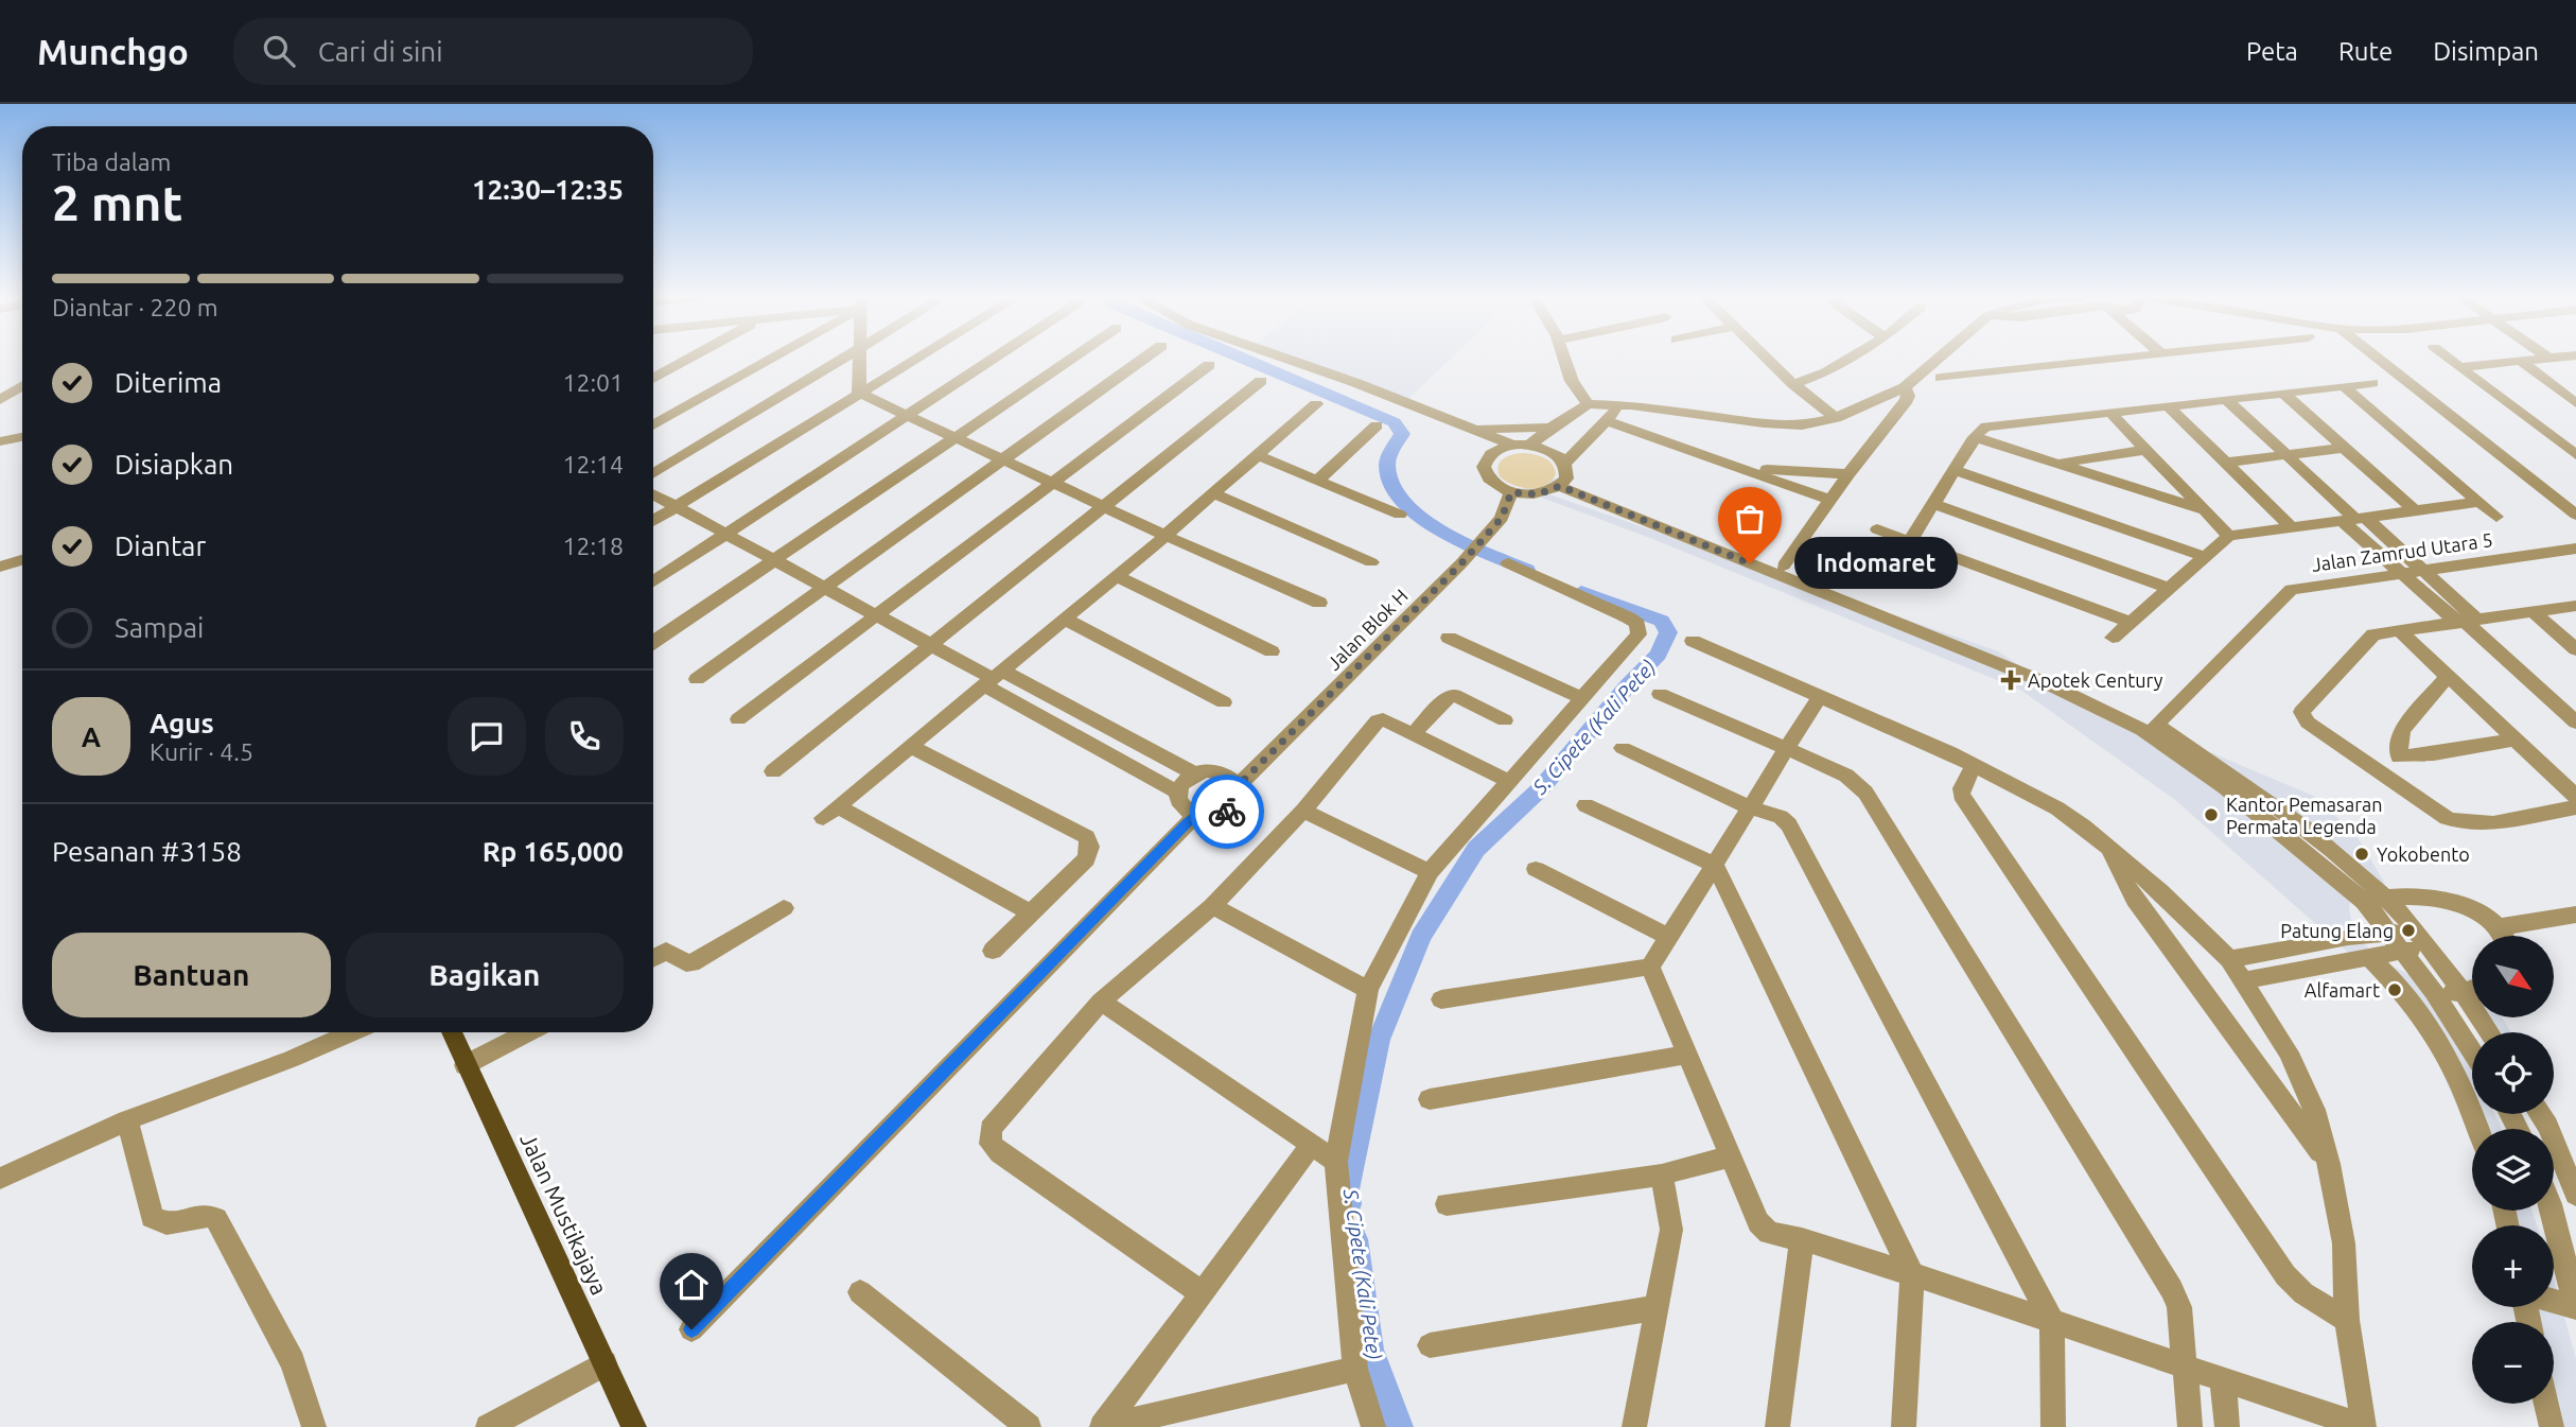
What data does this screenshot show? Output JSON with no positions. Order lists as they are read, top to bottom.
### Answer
{
  "streets": {
    "main road": ["Jalan Mustikajaya"],
    "street": ["Jalan Zamrud Utara 5", "Jalan Blok H"]
  },
  "water": ["S. Cipete (Kali Pete)"],
  "places": {
    "other": [
      "Indomaret",
      "Kantor Pemasaran Permata Legenda",
      "Yokobento",
      "Patung Elang",
      "Alfamart"
    ],
    "health": ["Apotek Century"]
  },
  "north": "bottom right",
  "page": {
    "header": "Munchgo",
    "search": "Cari di sini",
    "nav": ["Peta", "Rute", "Disimpan"],
    "heading": ["2 mnt", "Tiba dalam", "12:30–12:35"],
    "panel": [
      "Agus",
      "Kurir · 4.5",
      "Pesanan #3158",
      "Rp 165,000"
    ],
    "bar": "Diantar · 220 m",
    "list": [
      ["Diterima", "12:01"],
      ["Disiapkan", "12:14"],
      ["Diantar", "12:18"],
      "Sampai"
    ],
    "bubble": "Indomaret",
    "round": "A",
    "buttons": ["Bantuan", "Bagikan"],
    "map_buttons": ["+", "−"]
  }
}
